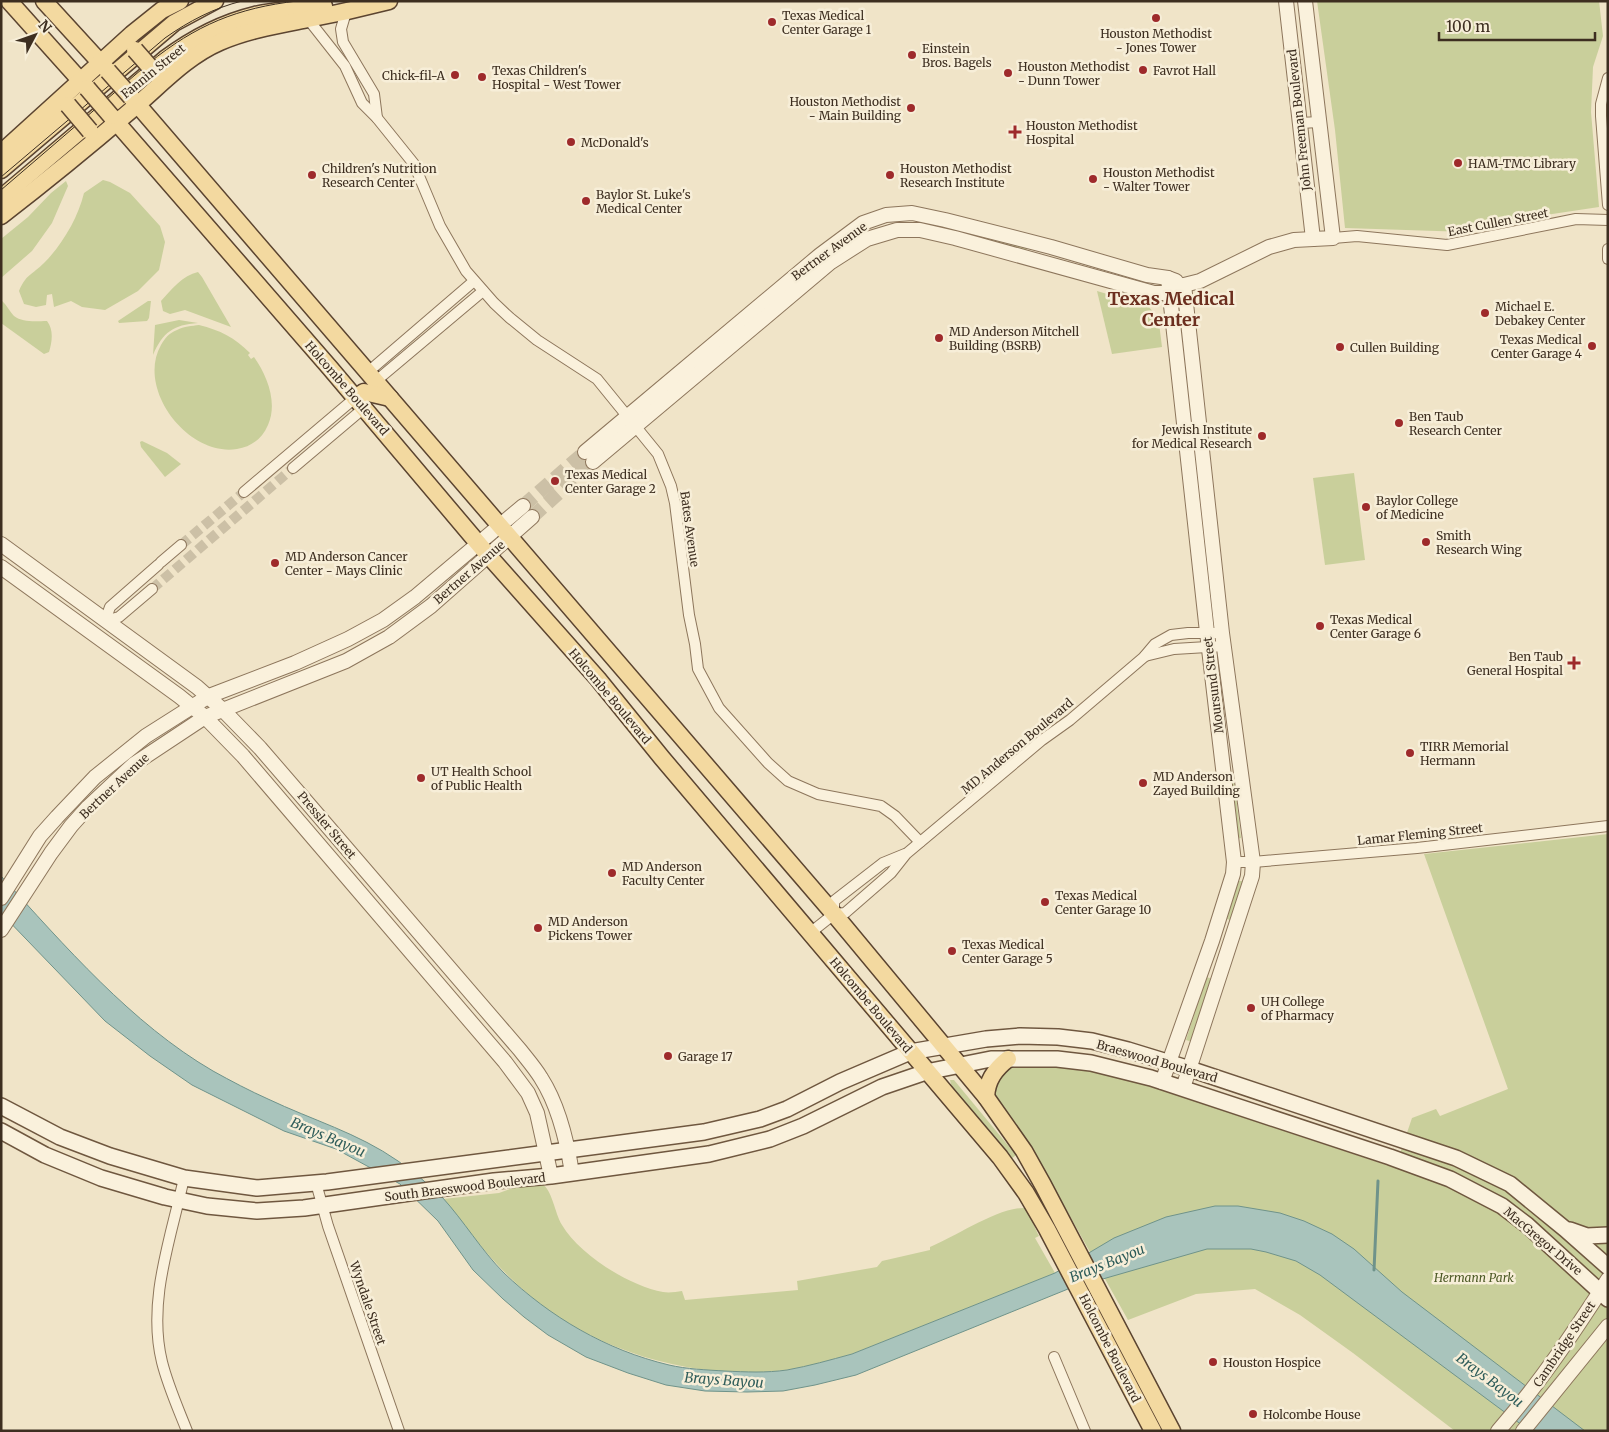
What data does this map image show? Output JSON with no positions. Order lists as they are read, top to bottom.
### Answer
{
  "streets": {
    "main road": [
      "Fannin Street",
      "Holcombe Boulevard",
      "Braeswood Boulevard",
      "South Braeswood Boulevard",
      "MacGregor Drive"
    ],
    "street": [
      "John Freeman Boulevard",
      "East Cullen Street",
      "Bertner Avenue",
      "Bates Avenue",
      "Moursund Street",
      "MD Anderson Boulevard",
      "Pressler Street",
      "Lamar Fleming Street",
      "Wyndale Street",
      "Cambridge Street"
    ]
  },
  "crossings": [
    ["John Freeman Boulevard", "East Cullen Street"],
    ["Bertner Avenue", "Holcombe Boulevard"],
    ["Bertner Avenue", "Bates Avenue"],
    ["Bertner Avenue", "Moursund Street"],
    ["Bertner Avenue", "Pressler Street"],
    ["Holcombe Boulevard", "MD Anderson Boulevard"],
    ["Holcombe Boulevard", "Braeswood Boulevard"],
    ["Holcombe Boulevard", "South Braeswood Boulevard"],
    ["Bates Avenue", "MD Anderson Boulevard"],
    ["Moursund Street", "MD Anderson Boulevard"],
    ["Moursund Street", "Lamar Fleming Street"],
    ["Moursund Street", "Braeswood Boulevard"],
    ["Pressler Street", "South Braeswood Boulevard"],
    ["Braeswood Boulevard", "South Braeswood Boulevard"],
    ["Braeswood Boulevard", "MacGregor Drive"],
    ["South Braeswood Boulevard", "Wyndale Street"],
    ["MacGregor Drive", "Cambridge Street"]
  ],
  "districts": ["Texas Medical Center"],
  "water": ["Brays Bayou"],
  "parks": ["Hermann Park"],
  "places": {
    "other": [
      "Houston Methodist - Jones Tower",
      "Texas Medical Center Garage 1",
      "Einstein Bros. Bagels",
      "Favrot Hall",
      "Houston Methodist - Dunn Tower",
      "Chick-fil-A",
      "Texas Children's Hospital - West Tower",
      "Houston Methodist - Main Building",
      "McDonald's",
      "HAM-TMC Library",
      "Children's Nutrition Research Center",
      "Houston Methodist Research Institute",
      "Houston Methodist - Walter Tower",
      "Baylor St. Luke's Medical Center",
      "Michael E. Debakey Center",
      "MD Anderson Mitchell Building (BSRB)",
      "Texas Medical Center Garage 4",
      "Cullen Building",
      "Ben Taub Research Center",
      "Jewish Institute for Medical Research",
      "Texas Medical Center Garage 2",
      "Baylor College of Medicine",
      "Smith Research Wing",
      "MD Anderson Cancer Center - Mays Clinic",
      "Texas Medical Center Garage 6",
      "TIRR Memorial Hermann",
      "UT Health School of Public Health",
      "MD Anderson Zayed Building",
      "MD Anderson Faculty Center",
      "Texas Medical Center Garage 10",
      "MD Anderson Pickens Tower",
      "Texas Medical Center Garage 5",
      "UH College of Pharmacy",
      "Garage 17",
      "Houston Hospice",
      "Holcombe House"
    ],
    "health": ["Houston Methodist Hospital", "Ben Taub General Hospital"]
  },
  "scale_bar": "100 m",
  "north": "top right"
}
